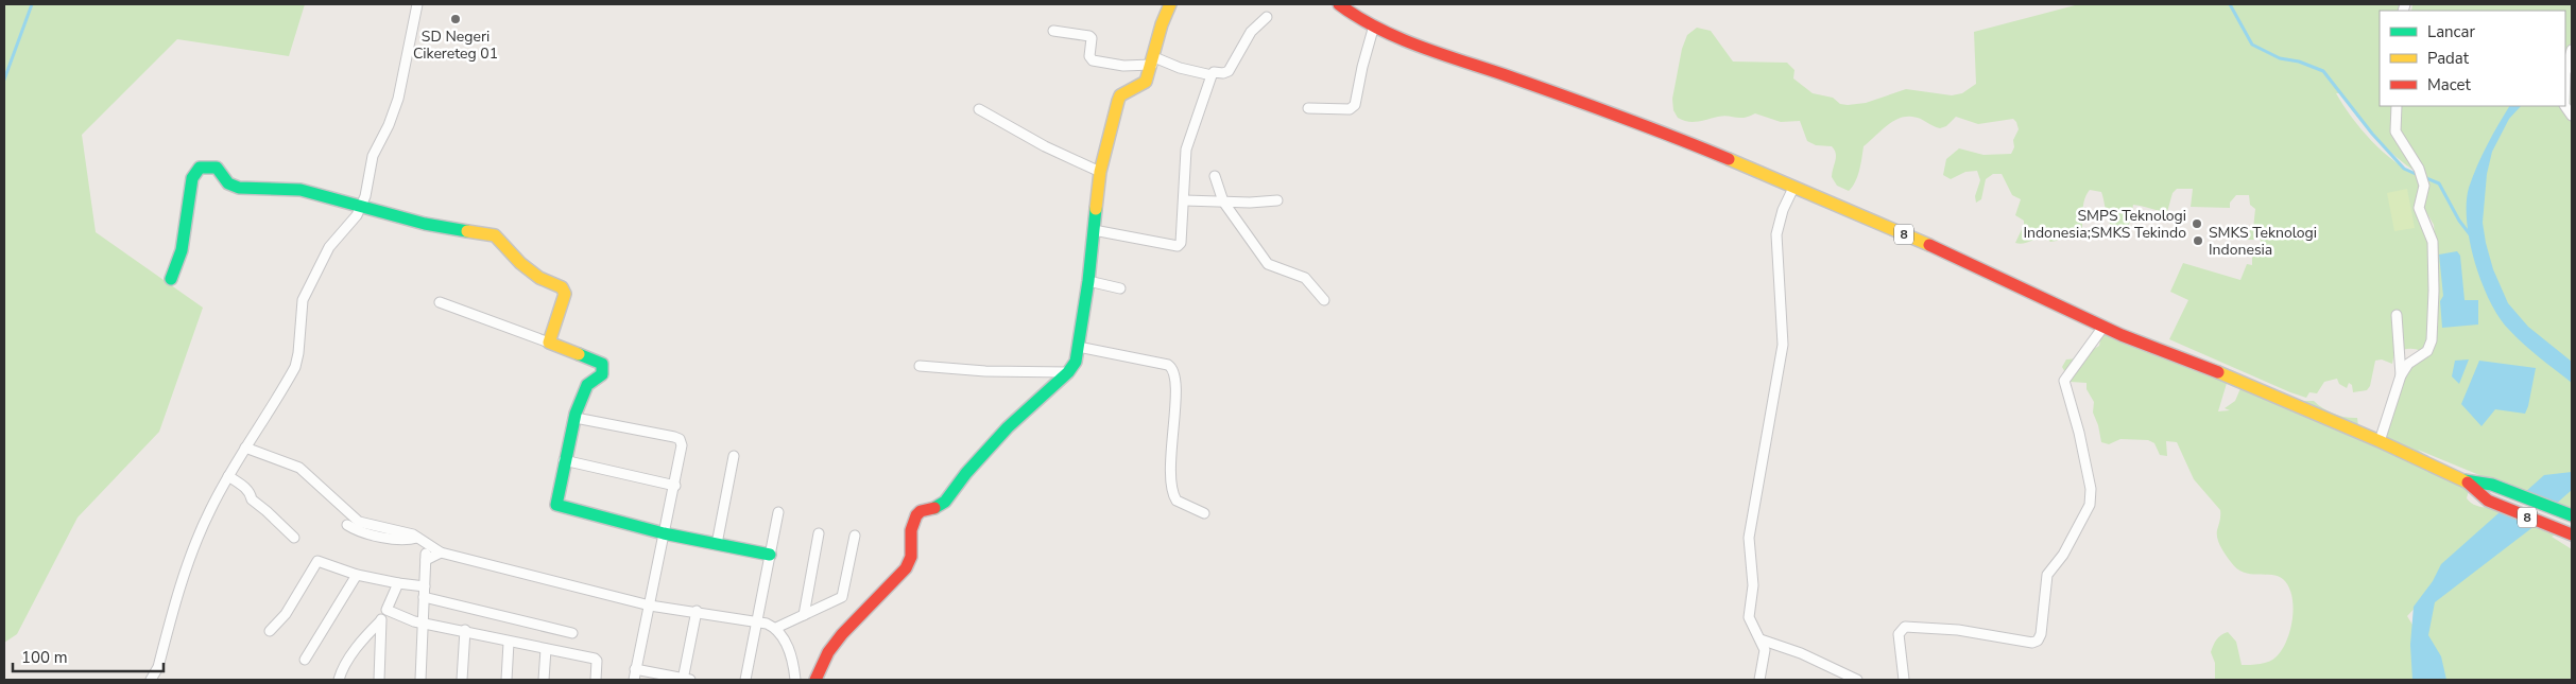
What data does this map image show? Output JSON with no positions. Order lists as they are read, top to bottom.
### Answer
{
  "streets": {
    "main road": ["8"]
  },
  "places": ["SD Negeri Cikereteg 01", "SMPS Teknologi Indonesia;SMKS Tekindo", "SMKS Teknologi Indonesia"],
  "legend": ["Lancar", "Padat", "Macet"],
  "scale_bar": "100 m"
}
